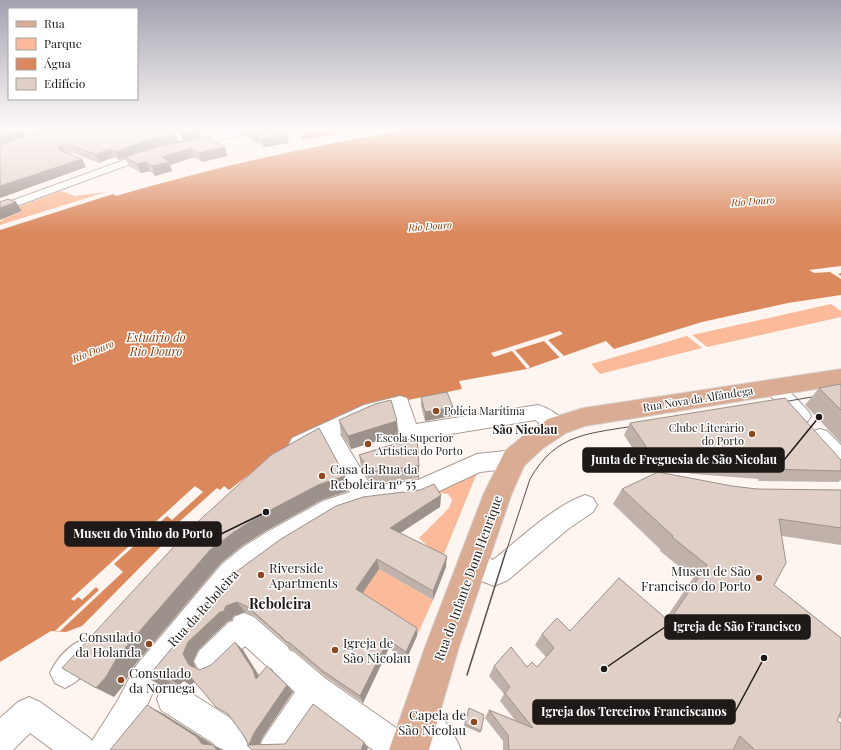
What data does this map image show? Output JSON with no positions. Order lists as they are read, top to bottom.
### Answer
{
  "streets": {
    "main road": ["Rua Nova da Alfândega", "Rua do Infante Dom Henrique"],
    "street": ["Rua da Reboleira"]
  },
  "crossings": [
    ["Rua Nova da Alfândega", "Rua do Infante Dom Henrique"],
    ["Rua do Infante Dom Henrique", "Rua da Reboleira"]
  ],
  "districts": ["São Nicolau", "Reboleira"],
  "water": ["Rio Douro", "Estuário do Rio Douro"],
  "places": [
    "Polícia Marítima",
    "Junta de Freguesia de São Nicolau",
    "Clube Literário do Porto",
    "Escola Superior Artística do Porto",
    "Casa da Rua da Reboleira nº 55",
    "Museu do Vinho do Porto",
    "Riverside Apartments",
    "Museu de São Francisco do Porto",
    "Consulado da Holanda",
    "Igreja de São Nicolau",
    "Igreja dos Terceiros Franciscanos",
    "Igreja de São Francisco",
    "Consulado da Noruega",
    "Capela de São Nicolau"
  ],
  "legend": [
    "Rua",
    "Parque",
    "Água",
    "Edifício"
  ]
}
